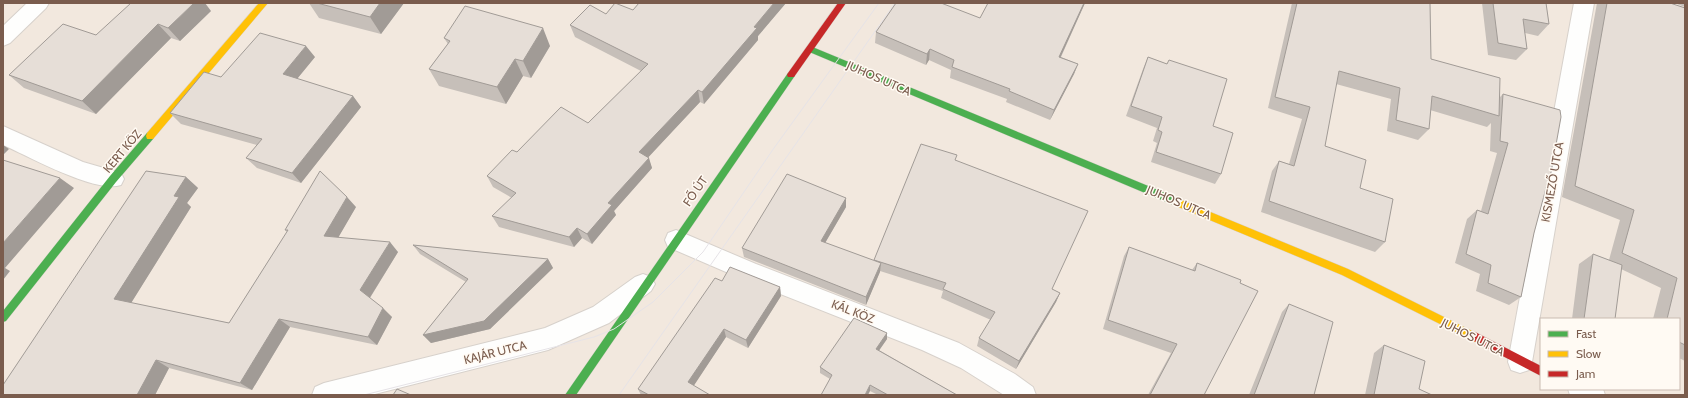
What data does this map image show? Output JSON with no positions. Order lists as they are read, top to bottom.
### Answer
{
  "streets": {
    "street": [
      "JUHOS UTCA",
      "KERT KÖZ",
      "KISMEZŐ UTCA",
      "FŐ ÚT",
      "KÁL KÖZ",
      "KAJÁR UTCA"
    ]
  },
  "crossings": [
    ["JUHOS UTCA", "KISMEZŐ UTCA"],
    ["JUHOS UTCA", "FŐ ÚT"],
    ["FŐ ÚT", "KÁL KÖZ"],
    ["FŐ ÚT", "KAJÁR UTCA"]
  ],
  "legend": ["Fast", "Slow", "Jam"]
}
